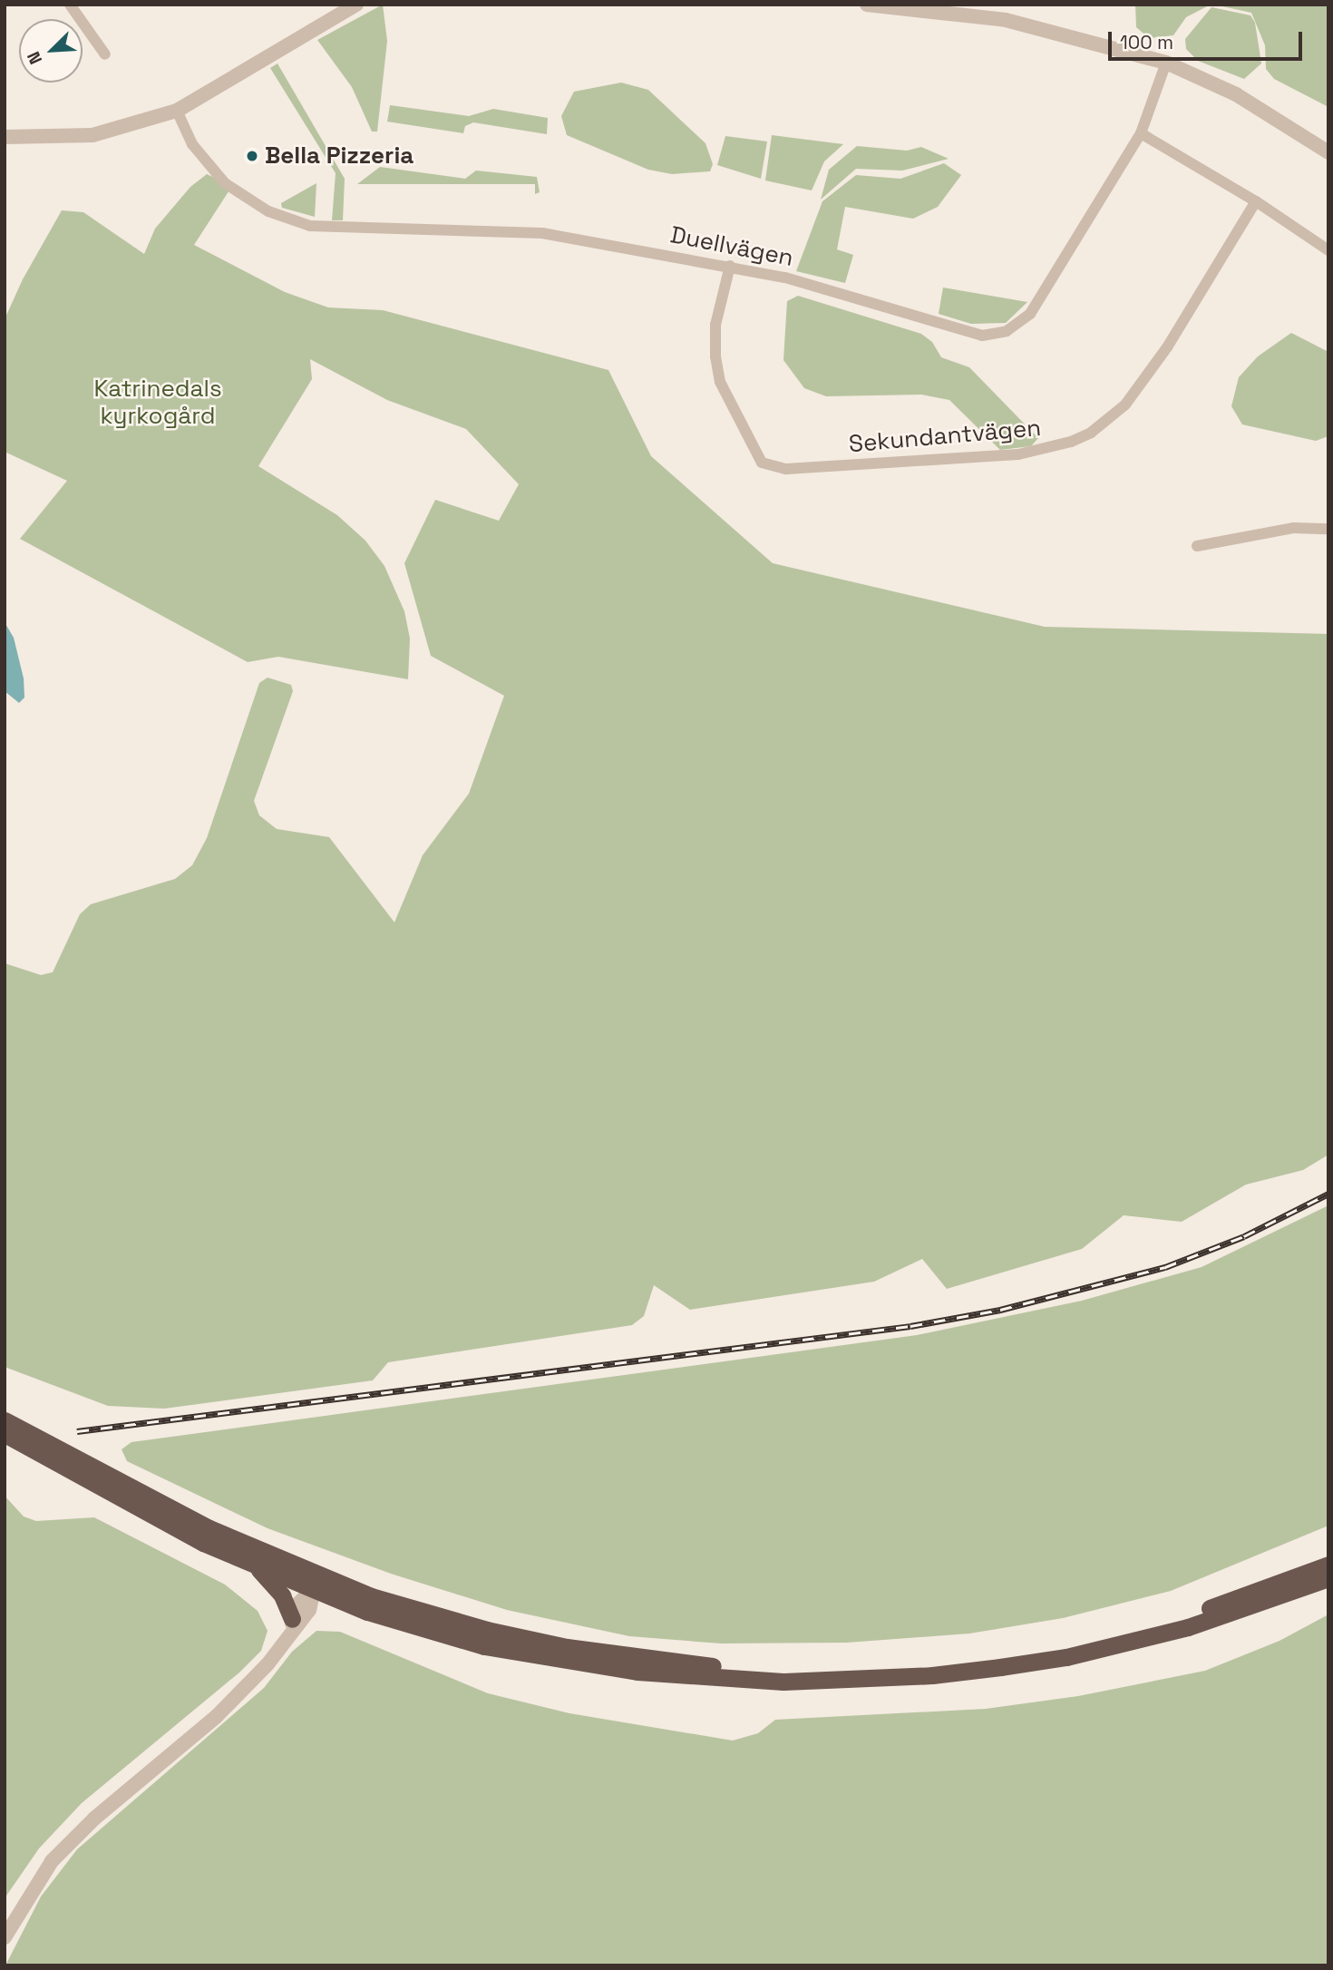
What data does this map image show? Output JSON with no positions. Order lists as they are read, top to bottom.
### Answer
{
  "streets": {
    "street": ["Duellvägen", "Sekundantvägen"]
  },
  "crossings": [
    ["Duellvägen", "Sekundantvägen"]
  ],
  "parks": ["Katrinedals kyrkogård"],
  "places": ["Bella Pizzeria"],
  "scale_bar": "100 m",
  "north": "bottom left"
}
